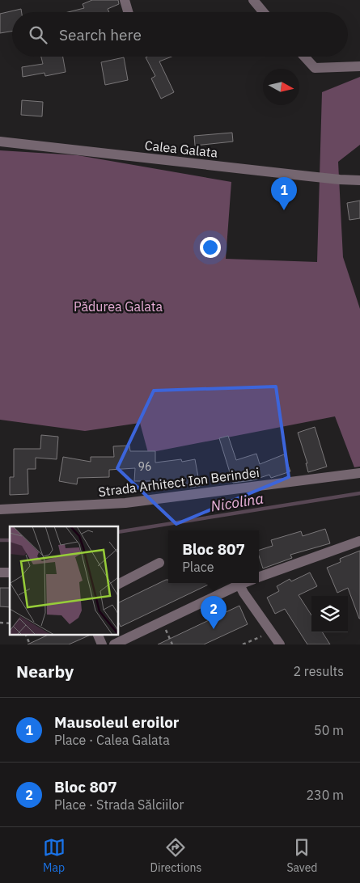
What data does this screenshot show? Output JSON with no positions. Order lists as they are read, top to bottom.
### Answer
{
  "streets": {
    "street": ["Calea Galata", "Strada Arhitect Ion Berindei"]
  },
  "water": ["Nicolina"],
  "parks": ["Pădurea Galata"],
  "house_numbers": ["96"],
  "north": "right",
  "page": {
    "search": "Search here",
    "pins": ["1", "2"],
    "popup": ["Bloc 807", "Place"],
    "heading": ["Nearby", "2 results"],
    "list": [
      {
        "mark": "1",
        "name": "Mausoleul eroilor",
        "note": "Place · Calea Galata",
        "value": "50 m"
      },
      {
        "mark": "2",
        "name": "Bloc 807",
        "note": "Place · Strada Sălciilor",
        "value": "230 m"
      }
    ],
    "nav": ["Map", "Directions", "Saved"]
  }
}
